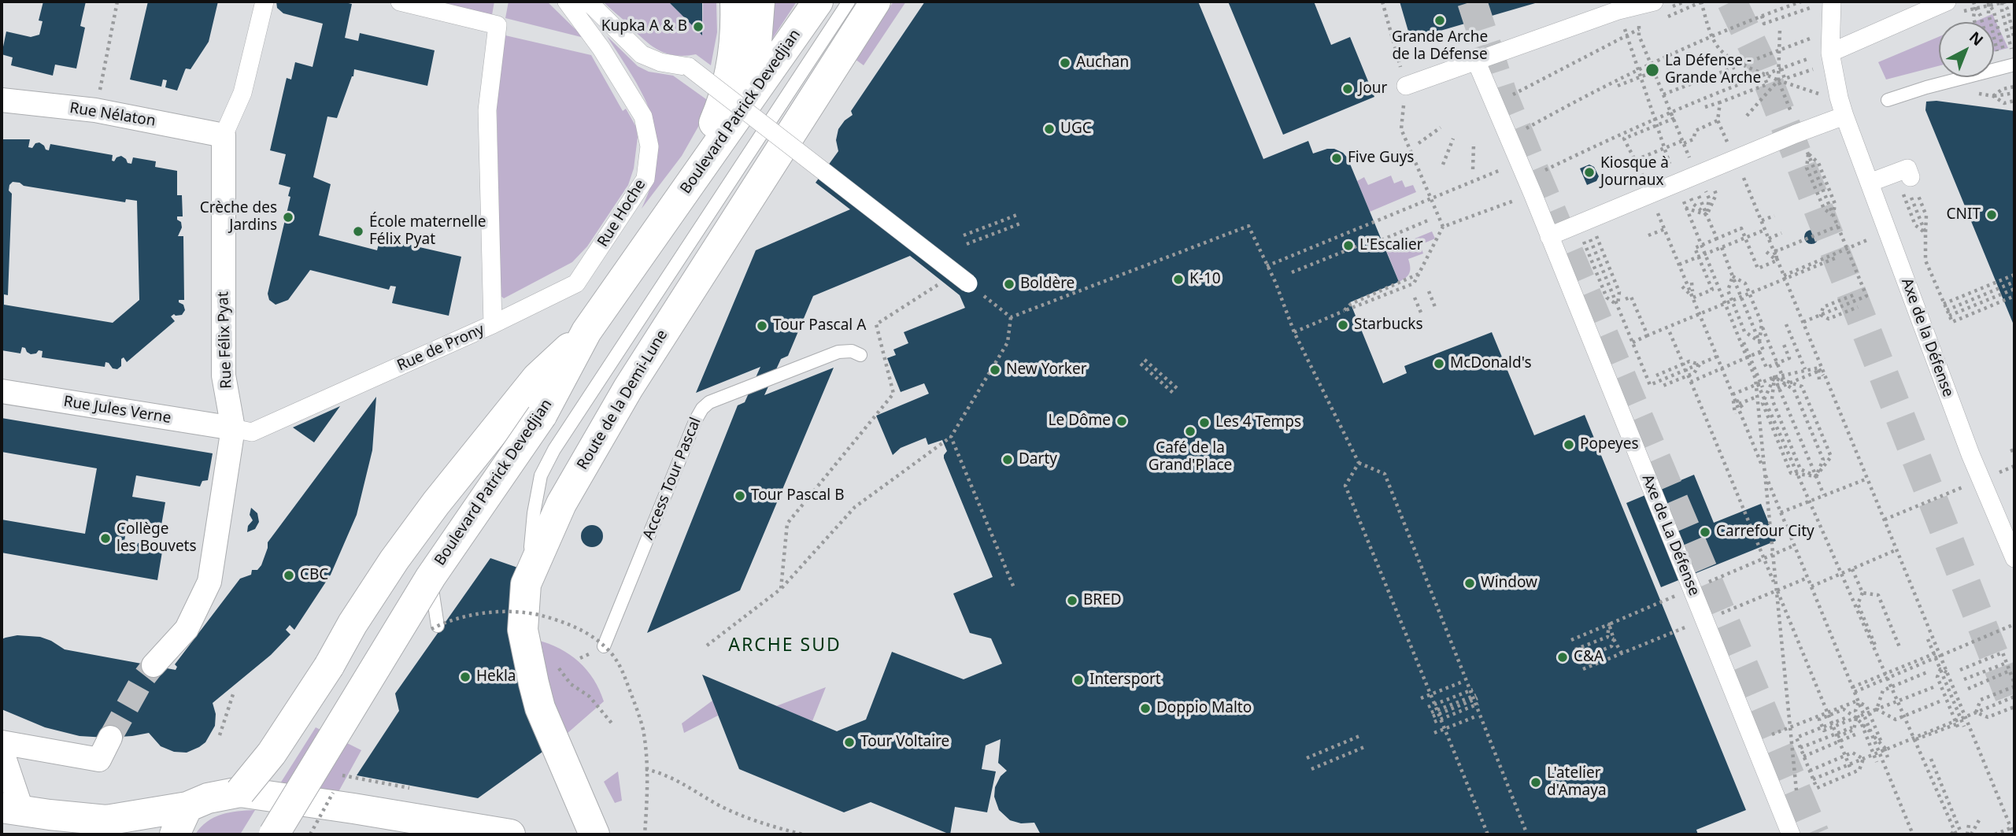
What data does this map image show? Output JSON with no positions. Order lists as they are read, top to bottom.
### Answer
{
  "streets": {
    "main road": ["Boulevard Patrick Devedjian", "Route de la Demi-Lune"],
    "street": [
      "Rue Nélaton",
      "Rue Hoche",
      "Axe de la Défense",
      "Rue Félix Pyat",
      "Rue de Prony",
      "Rue Jules Verne",
      "Axe de La Défense"
    ],
    "lane": ["Access Tour Pascal"]
  },
  "crossings": [
    ["Rue Nélaton", "Rue Félix Pyat"],
    ["Rue Hoche", "Rue de Prony"],
    ["Rue Félix Pyat", "Rue de Prony"],
    ["Rue Félix Pyat", "Rue Jules Verne"],
    ["Rue de Prony", "Rue Jules Verne"]
  ],
  "districts": ["ARCHE SUD"],
  "places": [
    "Grande Arche de la Défense",
    "Kupka A & B",
    "Auchan",
    "La Défense - Grande Arche",
    "Jour",
    "UGC",
    "Five Guys",
    "Kiosque à Journaux",
    "CNIT",
    "Crèche des Jardins",
    "École maternelle Félix Pyat",
    "L'Escalier",
    "K-10",
    "Boldère",
    "Starbucks",
    "Tour Pascal A",
    "McDonald's",
    "New Yorker",
    "Le Dôme",
    "Les 4 Temps",
    "Café de la Grand'Place",
    "Popeyes",
    "Darty",
    "Tour Pascal B",
    "Carrefour City",
    "Collège les Bouvets",
    "CBC",
    "Window",
    "BRED",
    "C&A",
    "Hekla",
    "Intersport",
    "Doppio Malto",
    "Tour Voltaire",
    "L'atelier d'Amaya"
  ],
  "north": "top right"
}
